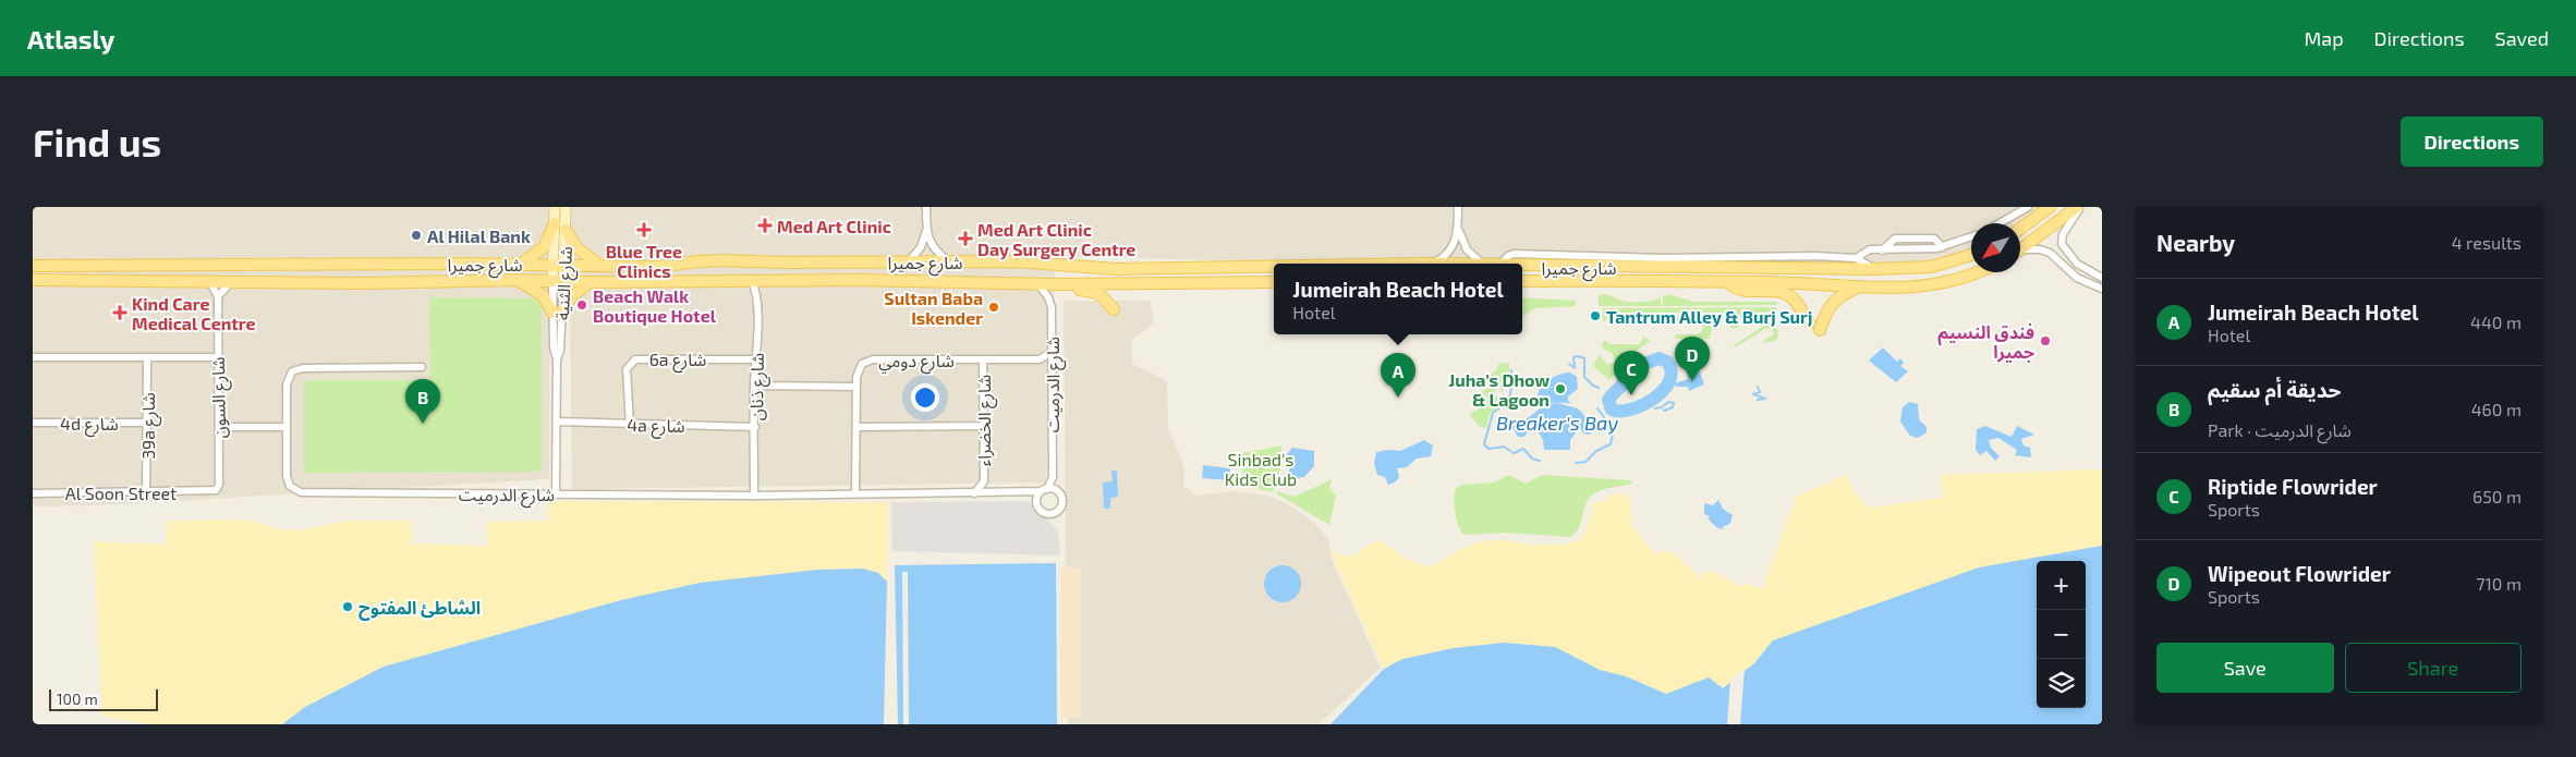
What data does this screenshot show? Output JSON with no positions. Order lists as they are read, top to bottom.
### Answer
{
  "streets": {
    "main road": ["شارع جميرا", "شارع الثنية"],
    "street": [
      "6a شارع",
      "شارع دومي",
      "شارع الدرميت",
      "شارع ذنان",
      "شارع السون",
      "شارع الخضراء",
      "4d شارع",
      "4a شارع",
      "39a شارع",
      "Al Soon Street"
    ]
  },
  "crossings": [
    ["شارع جميرا", "شارع الثنية"],
    ["شارع جميرا", "شارع الدرميت"],
    ["شارع جميرا", "شارع ذنان"],
    ["شارع الثنية", "شارع الدرميت"],
    ["شارع الثنية", "4a شارع"],
    ["6a شارع", "شارع ذنان"],
    ["6a شارع", "4a شارع"],
    ["شارع دومي", "شارع الدرميت"],
    ["شارع دومي", "شارع الخضراء"],
    ["شارع الدرميت", "شارع ذنان"],
    ["شارع الدرميت", "شارع الخضراء"],
    ["شارع ذنان", "4a شارع"],
    ["شارع السون", "Al Soon Street"],
    ["4d شارع", "39a شارع"],
    ["39a شارع", "Al Soon Street"]
  ],
  "water": ["Breaker's Bay"],
  "parks": ["Sinbad's Kids Club"],
  "places": {
    "health": [
      "Med Art Clinic",
      "Blue Tree Clinics",
      "Med Art Clinic Day Surgery Centre",
      "Kind Care Medical Centre"
    ],
    "other": [
      "Al Hilal Bank",
      "Beach Walk Boutique Hotel",
      "Sultan Baba Iskender",
      "Tantrum Alley & Burj Surj",
      "فندق النسيم جميرا",
      "Juha’s Dhow & Lagoon",
      "الشاطئ المفتوح"
    ]
  },
  "scale_bar": "100 m",
  "north": "bottom left",
  "page": {
    "header": "Atlasly",
    "nav": ["Map", "Directions", "Saved"],
    "buttons": [
      "Directions",
      ["Save", "Share"]
    ],
    "title": "Find us",
    "heading": ["Nearby", "4 results"],
    "popup": ["Jumeirah Beach Hotel", "Hotel"],
    "list": [
      {
        "mark": "A",
        "name": "Jumeirah Beach Hotel",
        "note": "Hotel",
        "value": "440 m"
      },
      {
        "mark": "B",
        "name": "حديقة أم سقيم",
        "note": "Park · شارع الدرميت",
        "value": "460 m"
      },
      {
        "mark": "C",
        "name": "Riptide Flowrider",
        "note": "Sports",
        "value": "650 m"
      },
      {
        "mark": "D",
        "name": "Wipeout Flowrider",
        "note": "Sports",
        "value": "710 m"
      }
    ],
    "pins": [
      "D",
      "C",
      "A",
      "B"
    ],
    "map_buttons": ["+", "−"],
    "scale": "100 m"
  }
}
